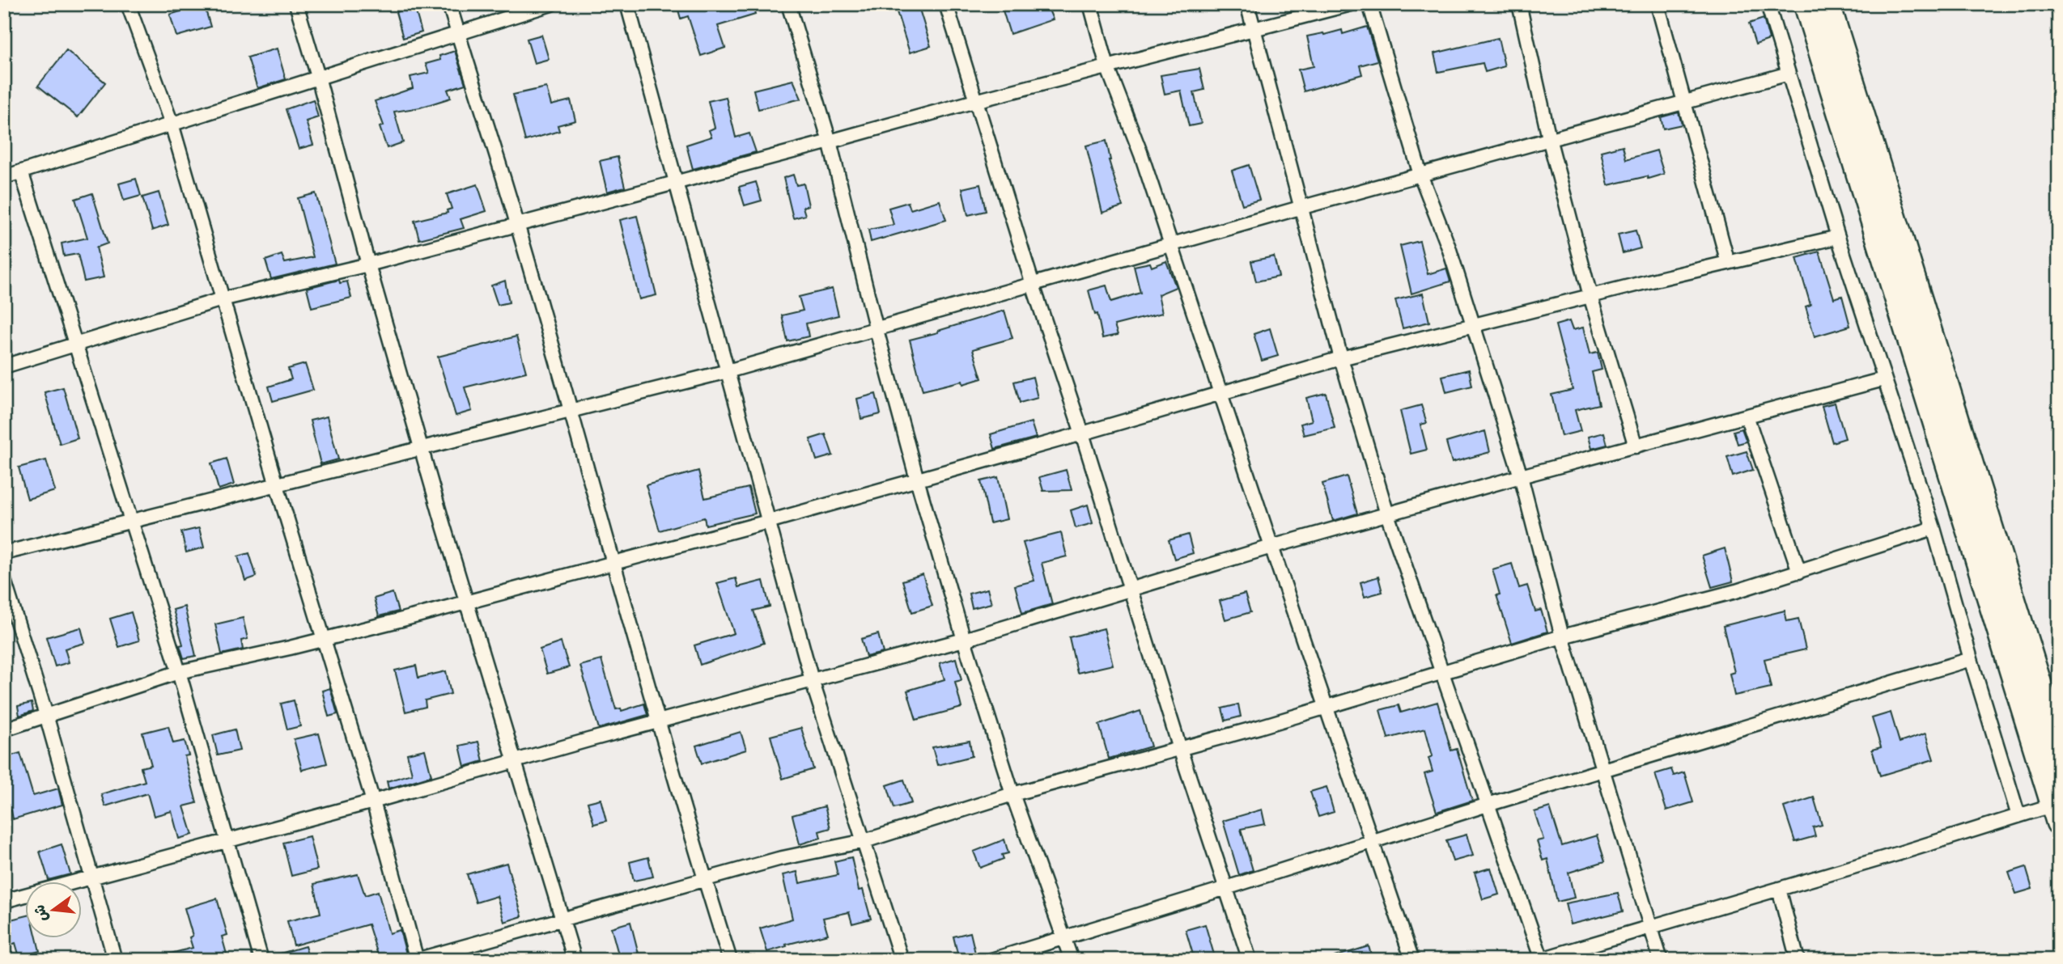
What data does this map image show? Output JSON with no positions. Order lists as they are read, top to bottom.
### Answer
{
  "north": "left"
}
